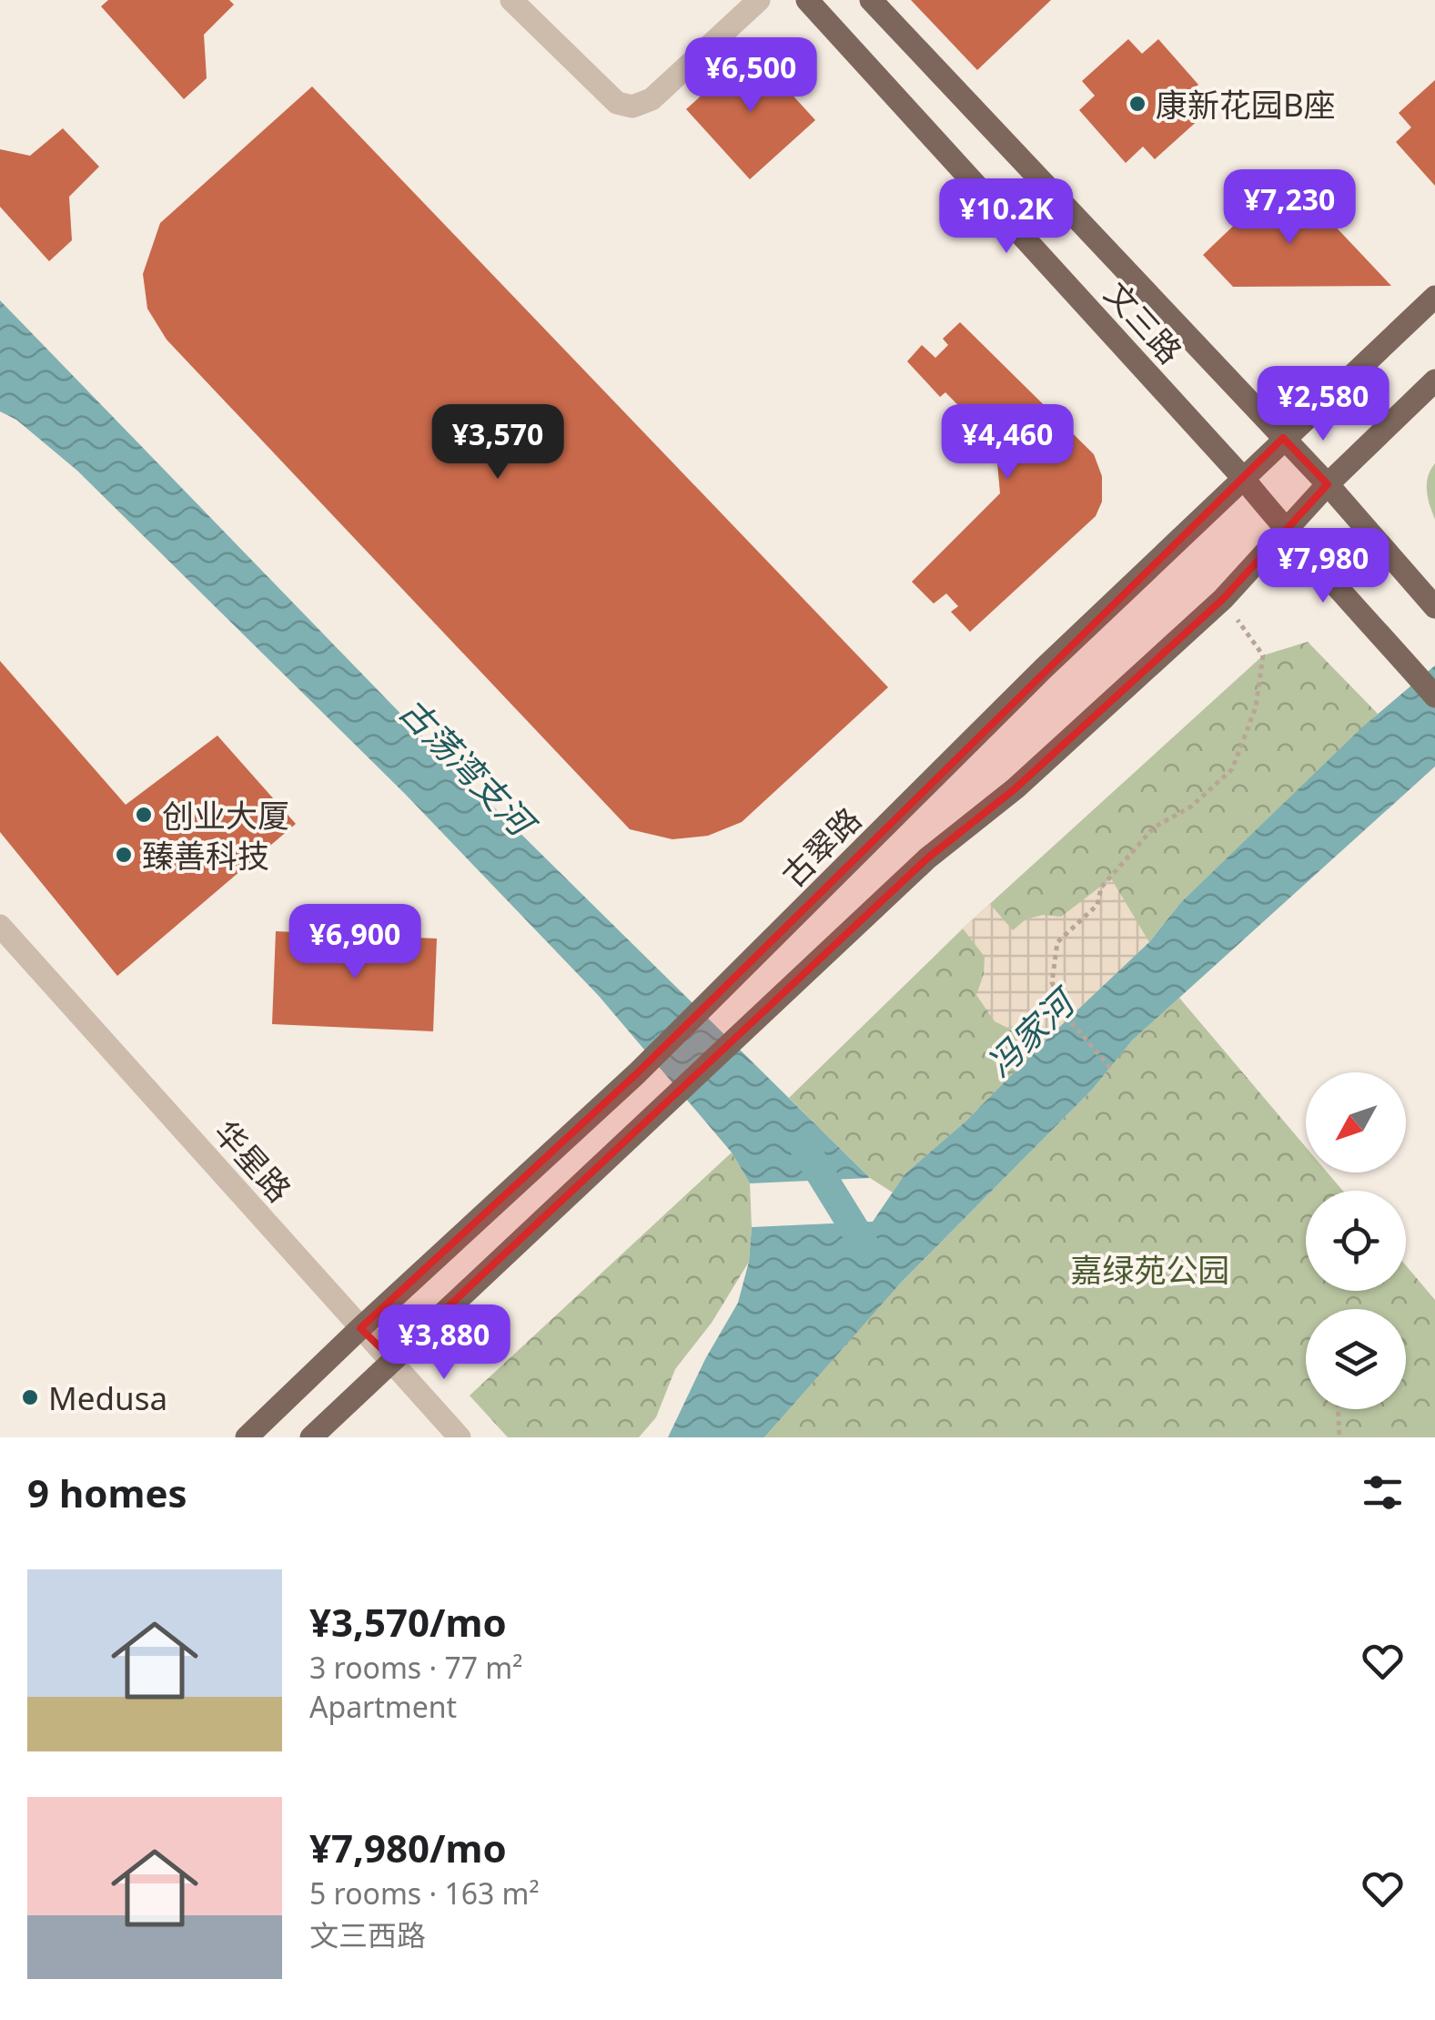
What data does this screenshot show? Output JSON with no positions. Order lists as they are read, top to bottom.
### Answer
{
  "streets": {
    "main road": ["文三路", "古翠路"],
    "street": ["华星路"]
  },
  "crossings": [
    ["文三路", "古翠路"],
    ["古翠路", "华星路"]
  ],
  "water": ["古荡湾支河", "冯家河"],
  "parks": ["嘉绿苑公园"],
  "places": [
    "康新花园B座",
    "创业大厦",
    "臻善科技",
    "Medusa"
  ],
  "north": "bottom left",
  "page": {
    "price": [
      "¥6,500",
      "¥7,230",
      "¥10.2K",
      "¥2,580",
      "¥3,570",
      "¥4,460",
      "¥7,980",
      "¥6,900",
      "¥3,880"
    ],
    "heading": "9 homes",
    "list": [
      {
        "name": "¥3,570/mo",
        "note": "3 rooms · 77 m² · Apartment"
      },
      {
        "name": "¥7,980/mo",
        "note": "5 rooms · 163 m² · 文三西路"
      }
    ]
  }
}
